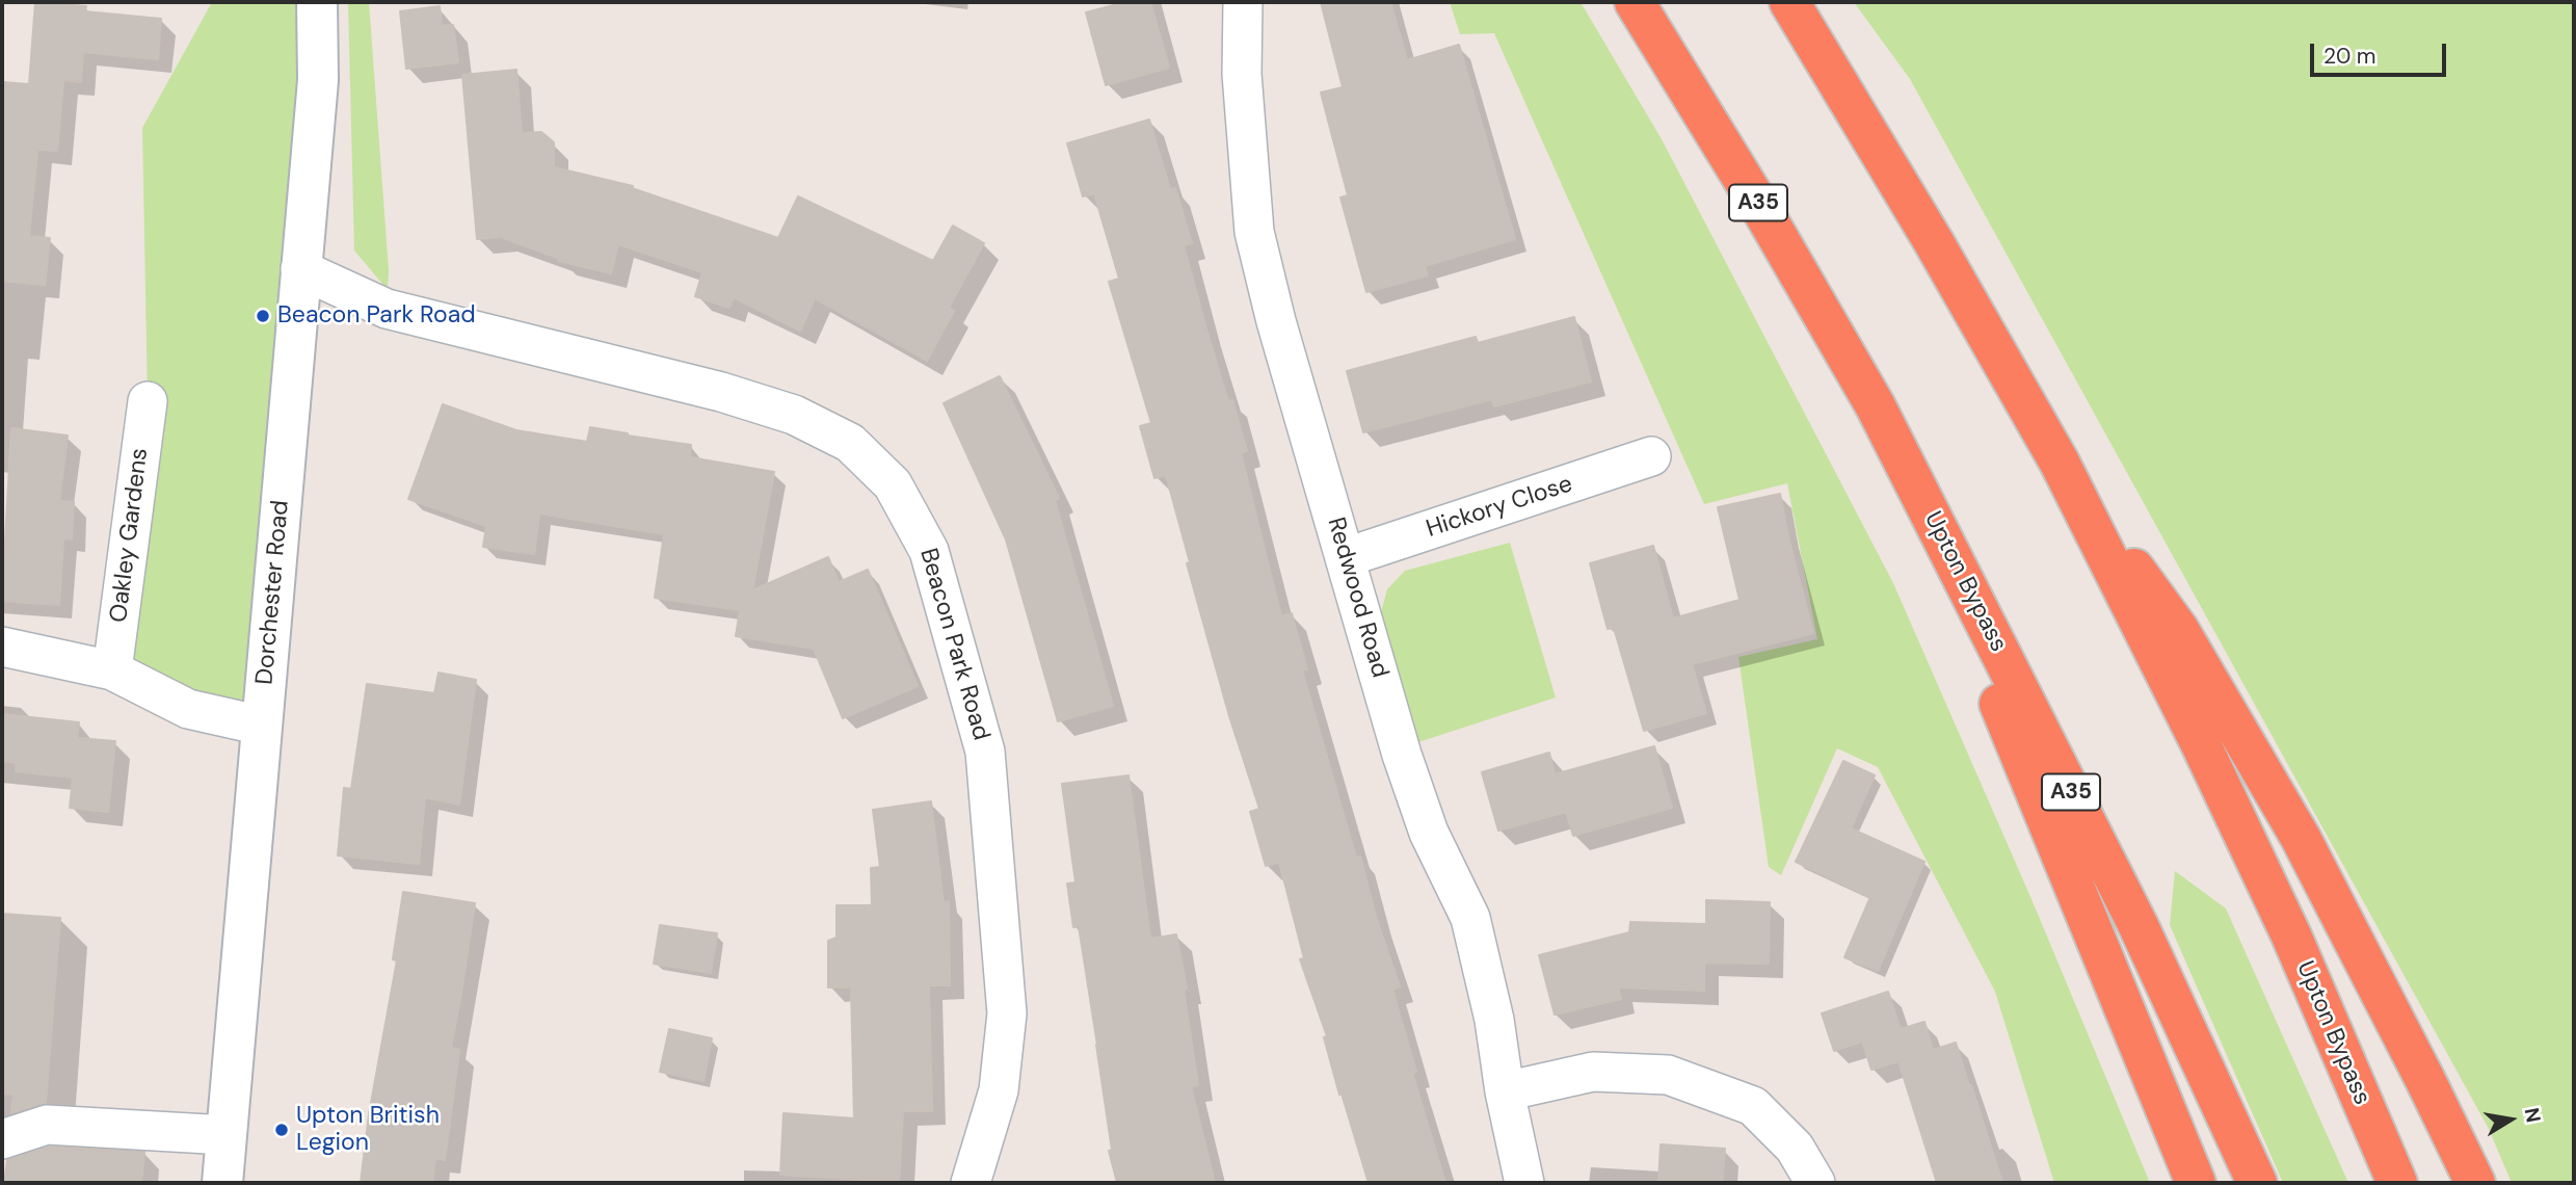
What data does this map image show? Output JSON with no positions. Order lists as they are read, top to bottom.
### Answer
{
  "streets": {
    "highway": ["A35", "Upton Bypass"],
    "main road": ["Dorchester Road"],
    "street": [
      "Hickory Close",
      "Oakley Gardens",
      "Redwood Road",
      "Beacon Park Road"
    ]
  },
  "crossings": [
    ["A35", "Upton Bypass"],
    ["Hickory Close", "Redwood Road"],
    ["Dorchester Road", "Beacon Park Road"]
  ],
  "places": ["Beacon Park Road", "Upton British Legion"],
  "scale_bar": "20 m",
  "north": "right"
}
